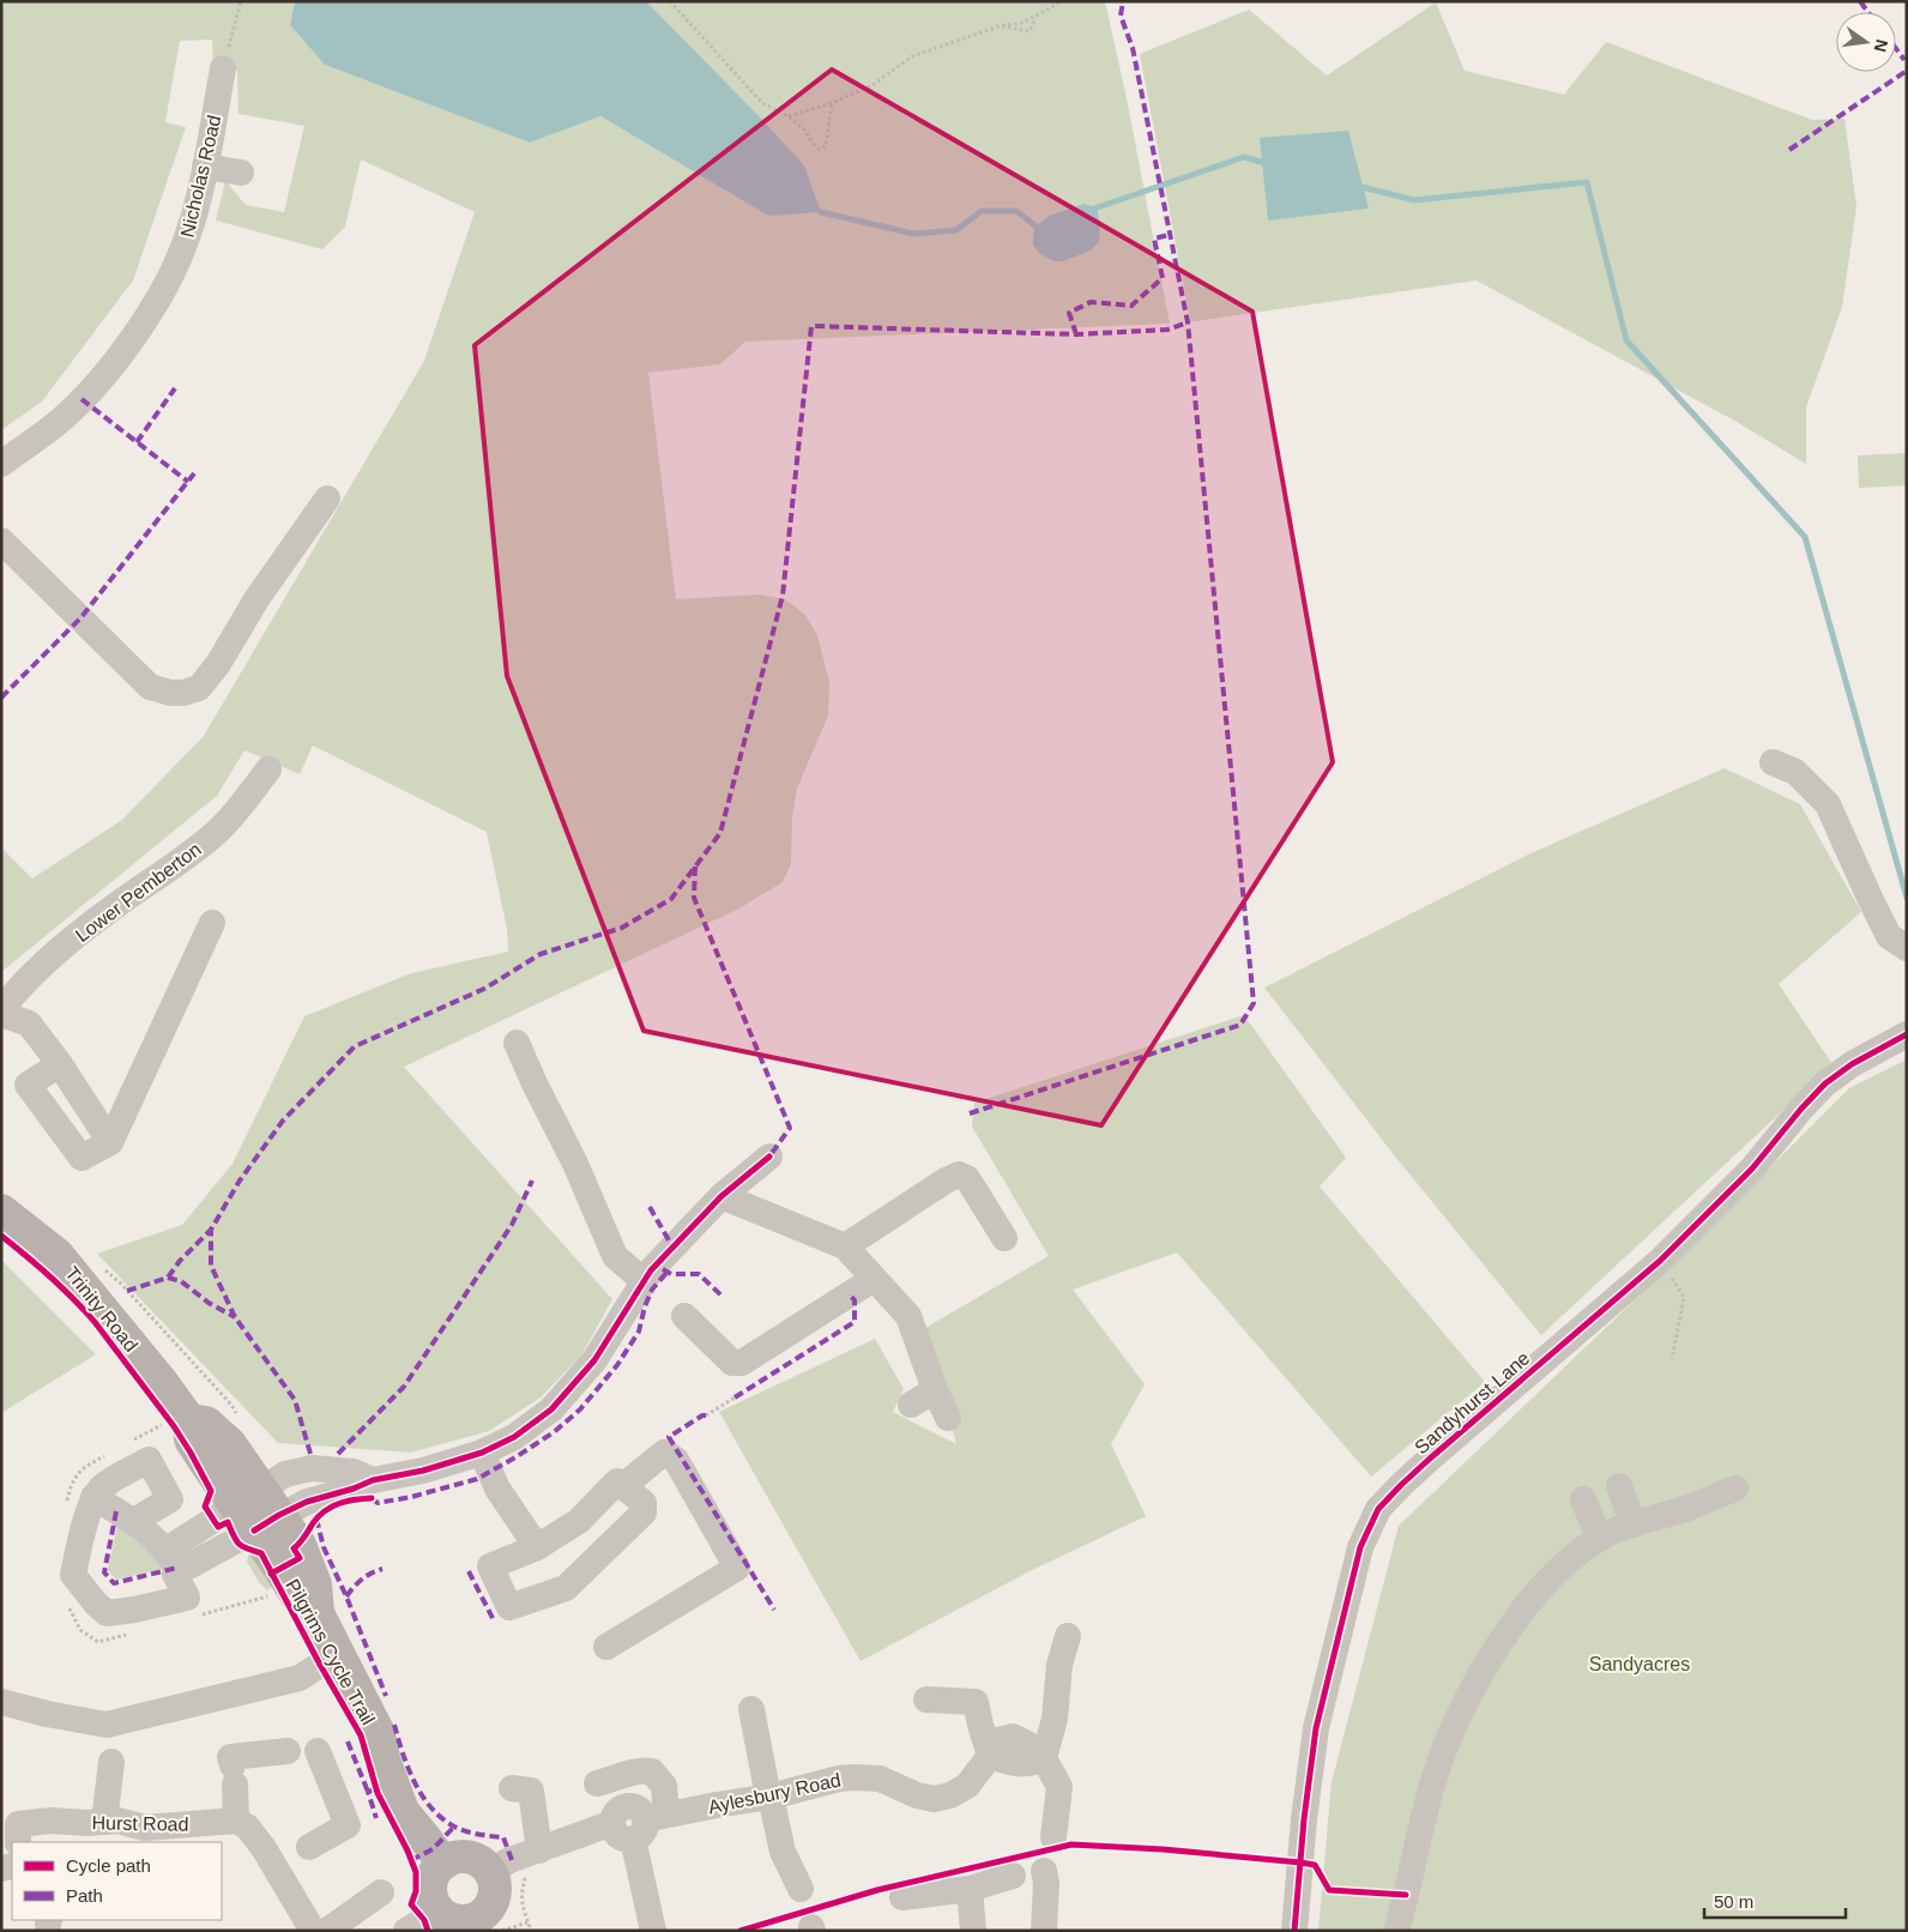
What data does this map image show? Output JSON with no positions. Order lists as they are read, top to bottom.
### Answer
{
  "streets": {
    "main road": ["Trinity Road"],
    "street": [
      "Nicholas Road",
      "Lower Pemberton",
      "Sandyhurst Lane",
      "Aylesbury Road",
      "Hurst Road"
    ],
    "cycle path": ["Pilgrims Cycle Trail"]
  },
  "parks": ["Sandyacres"],
  "legend": ["Cycle path", "Path"],
  "scale_bar": "50 m",
  "north": "right"
}
